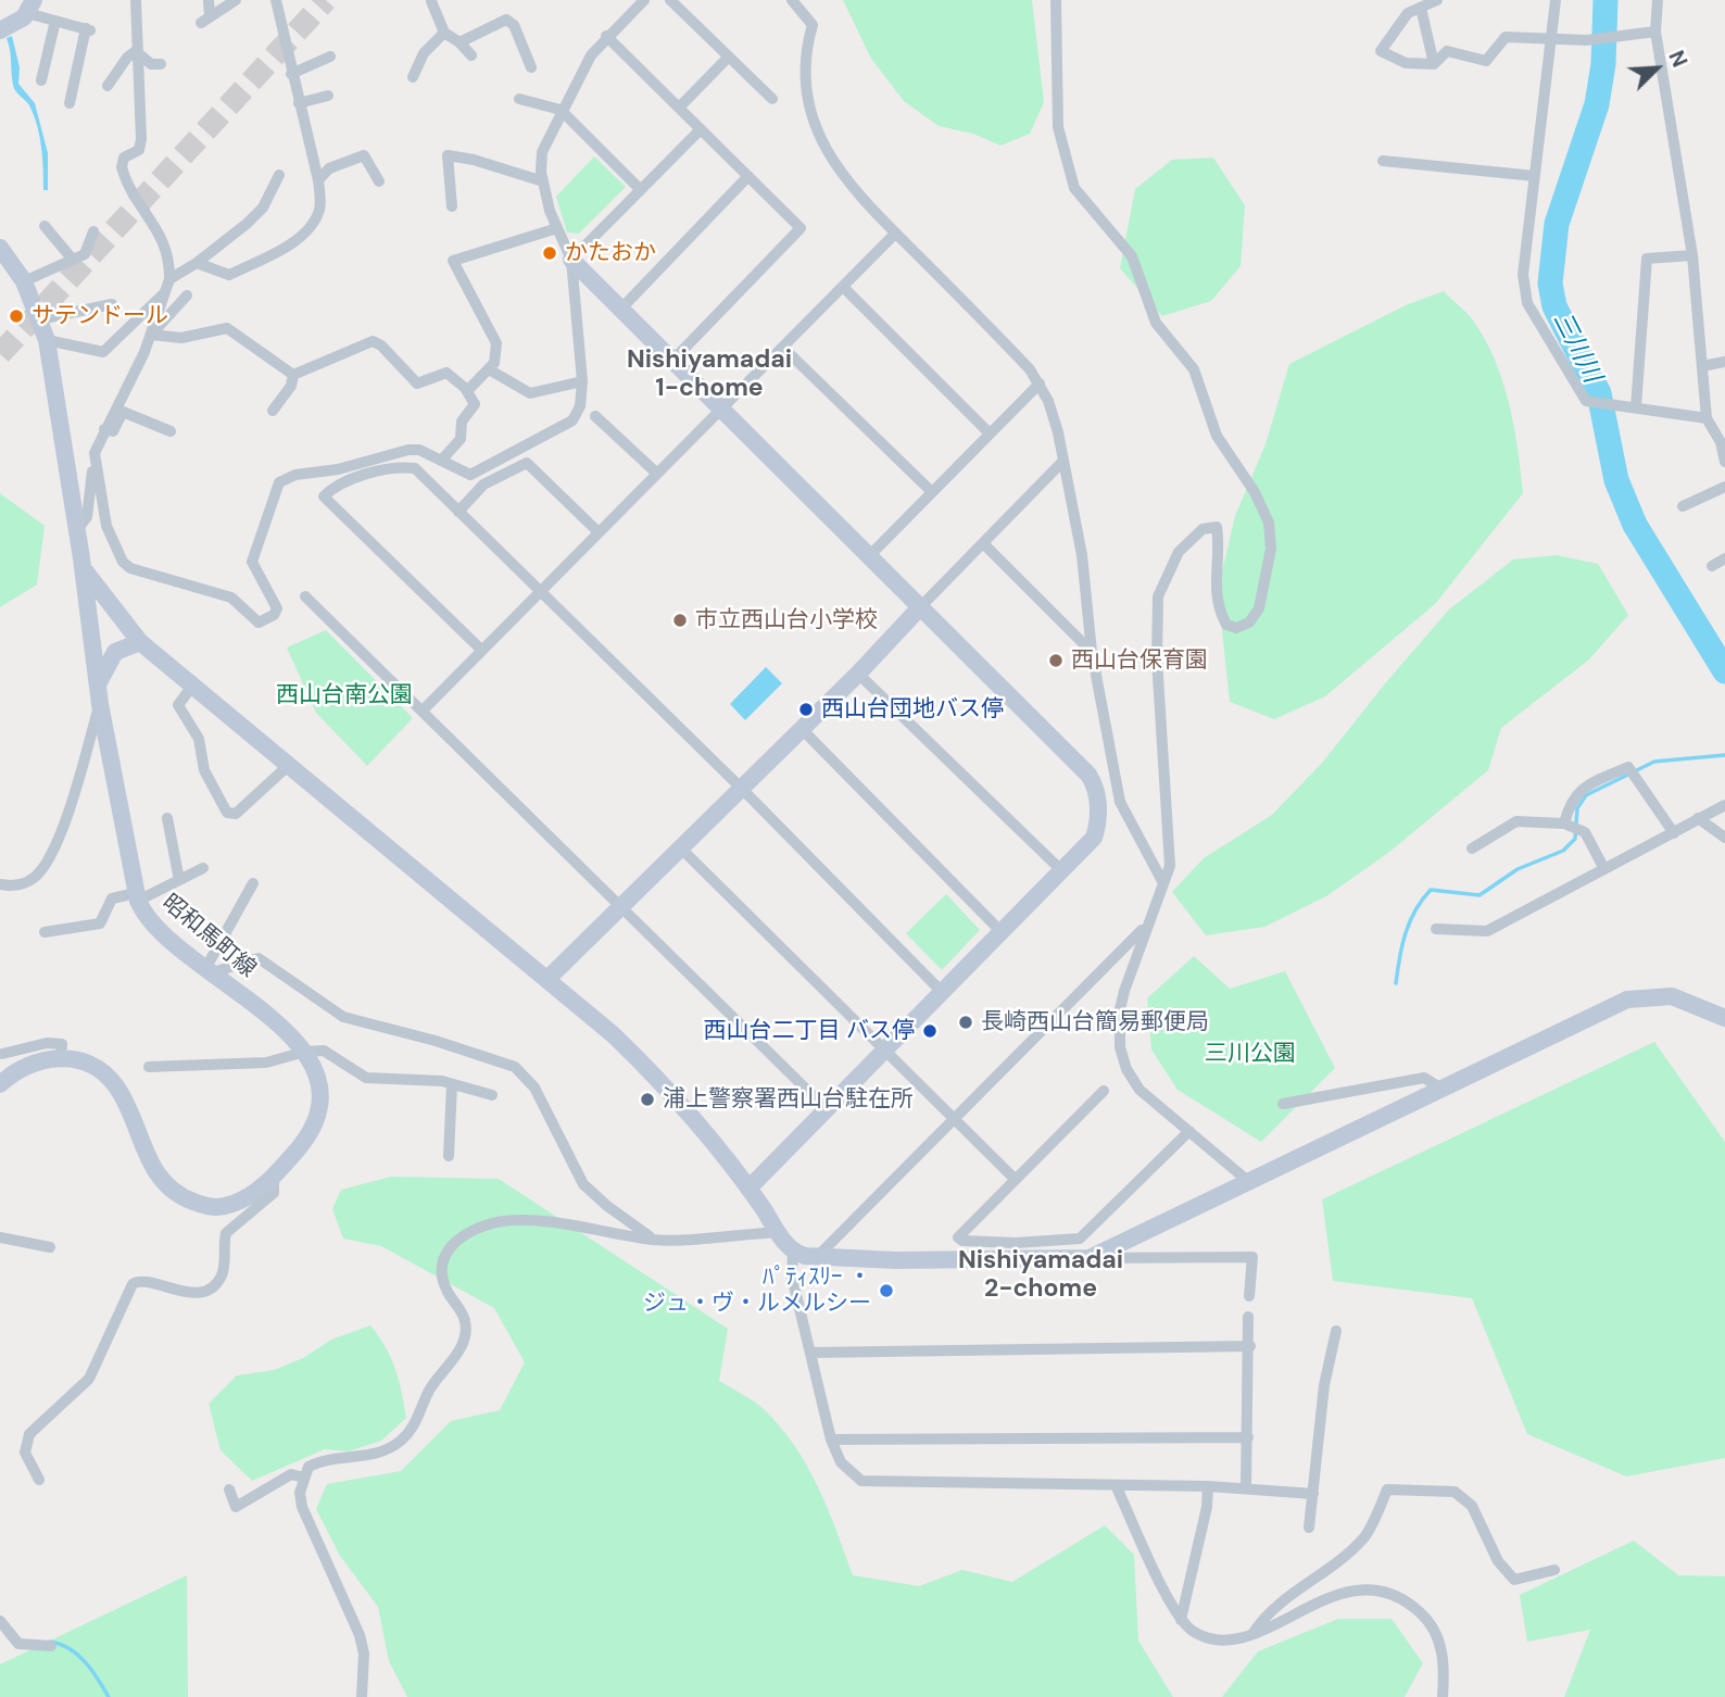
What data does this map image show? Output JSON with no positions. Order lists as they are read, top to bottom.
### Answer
{
  "streets": {
    "street": ["昭和馬町線"]
  },
  "districts": ["Nishiyamadai 1-chome", "Nishiyamadai 2-chome"],
  "water": ["三川川"],
  "parks": ["西山台南公園", "三川公園"],
  "places": [
    "かたおか",
    "サテンドール",
    "市立西山台小学校",
    "西山台保育園",
    "西山台団地バス停",
    "長崎西山台簡易郵便局",
    "西山台二丁目 バス停",
    "浦上警察署西山台駐在所",
    "ﾊﾟﾃｨｽﾘｰ ・ ジュ・ヴ・ルメルシー"
  ],
  "north": "top right"
}
